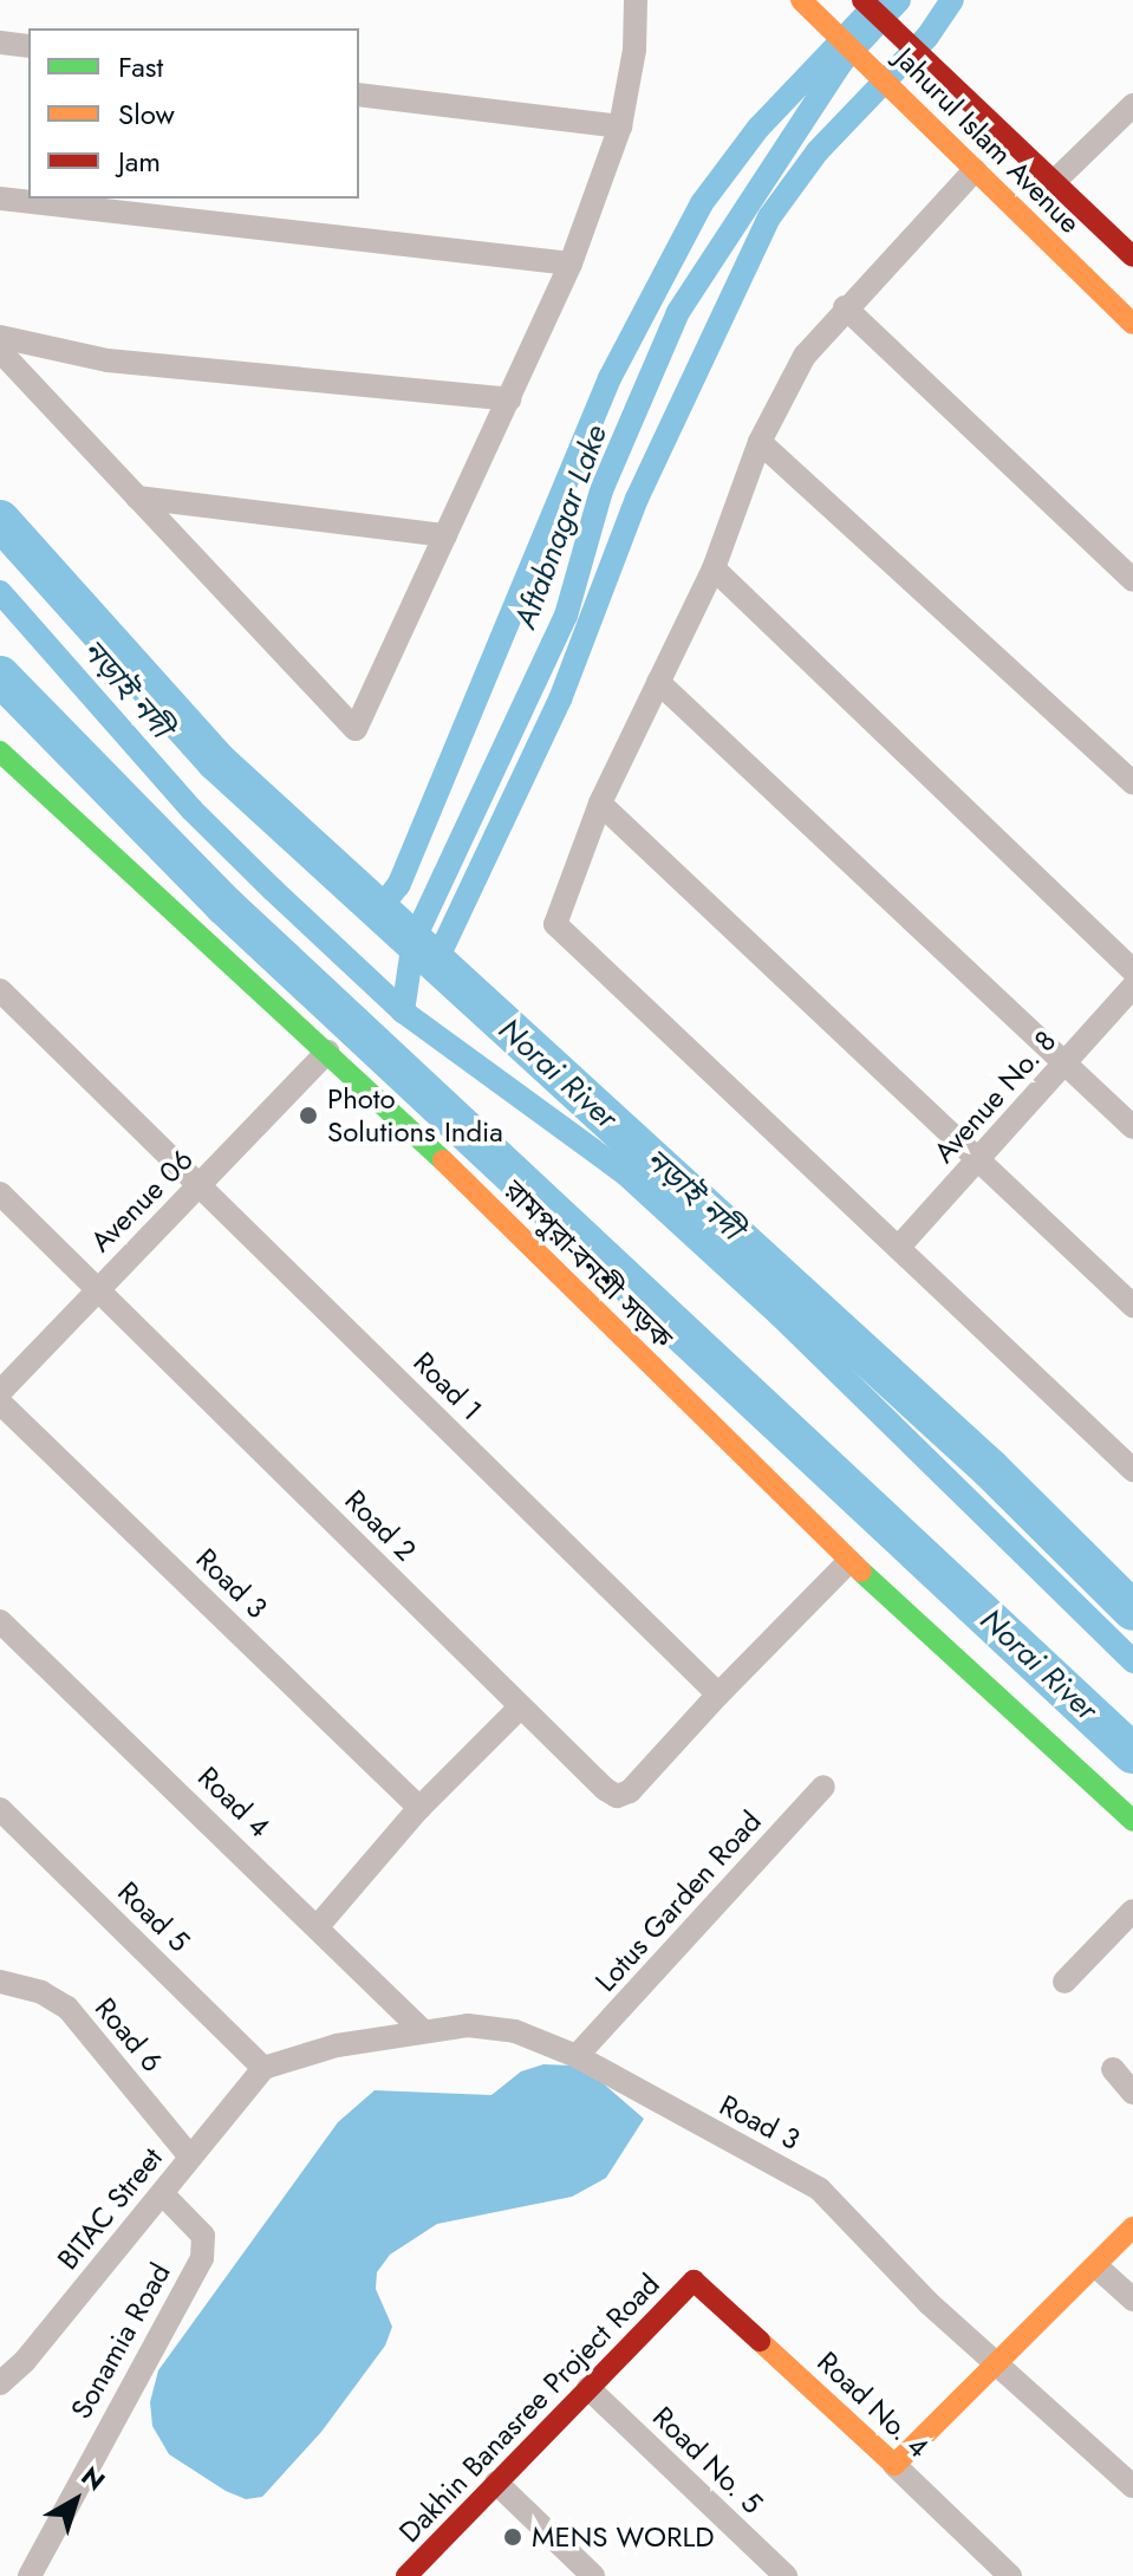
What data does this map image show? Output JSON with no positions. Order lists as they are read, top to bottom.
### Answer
{
  "streets": {
    "street": [
      "Jahurul Islam Avenue",
      "Avenue No. 8",
      "Avenue 06",
      "রামপুরা-বনশ্রী সড়ক",
      "Road 1",
      "Road 2",
      "Road 3",
      "Road 4",
      "Lotus Garden Road",
      "Road 5",
      "Road 6",
      "BITAC Street",
      "Sonamia Road",
      "Road No. 4",
      "Dakhin Banasree Project Road",
      "Road No. 5"
    ]
  },
  "crossings": [
    ["Avenue 06", "রামপুরা-বনশ্রী সড়ক"],
    ["Avenue 06", "Road 1"],
    ["Avenue 06", "Road 2"],
    ["Road 1", "Road 2"],
    ["Road 3", "Road 4"],
    ["Road 3", "Lotus Garden Road"],
    ["Road 3", "Road 5"],
    ["Road 3", "BITAC Street"],
    ["Road 5", "BITAC Street"],
    ["Road 6", "BITAC Street"],
    ["BITAC Street", "Sonamia Road"],
    ["Road No. 4", "Dakhin Banasree Project Road"],
    ["Dakhin Banasree Project Road", "Road No. 5"]
  ],
  "water": ["Aftabnagar Lake", "নড়াই নদী", "Norai River"],
  "places": ["Photo Solutions India", "MENS WORLD"],
  "legend": ["Fast", "Slow", "Jam"],
  "north": "top right"
}
